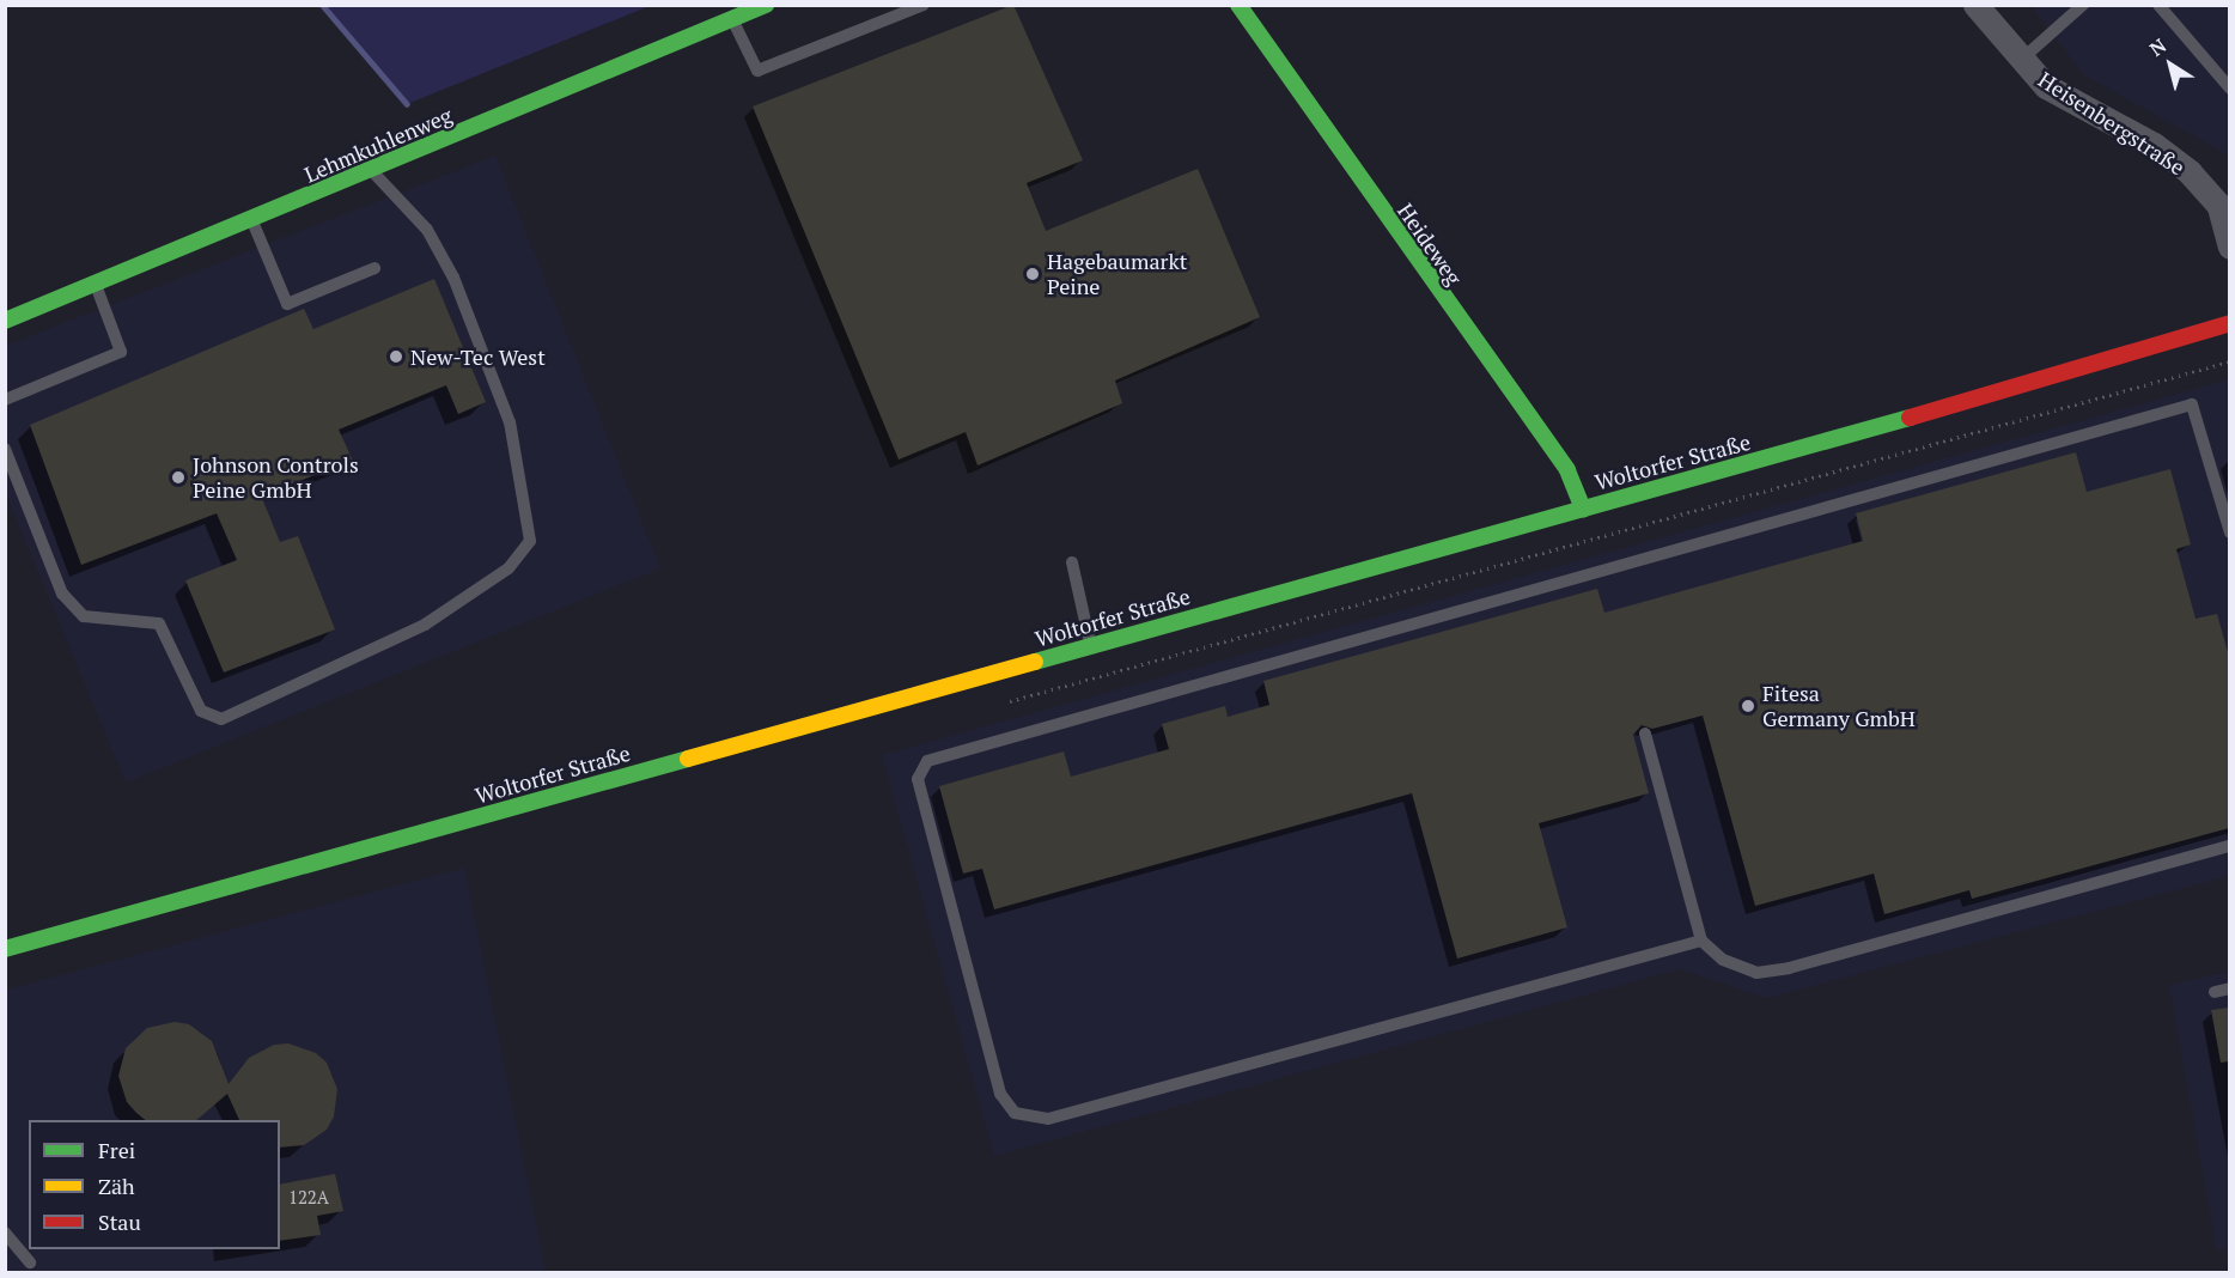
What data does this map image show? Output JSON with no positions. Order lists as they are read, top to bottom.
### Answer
{
  "streets": {
    "main road": ["Lehmkuhlenweg", "Heideweg", "Woltorfer Straße"],
    "street": ["Heisenbergstraße"]
  },
  "crossings": [
    ["Heideweg", "Woltorfer Straße"]
  ],
  "places": [
    "Hagebaumarkt Peine",
    "New-Tec West",
    "Johnson Controls Peine GmbH",
    "Fitesa Germany GmbH"
  ],
  "house_numbers": ["122A"],
  "legend": ["Frei", "Zäh", "Stau"],
  "north": "top left"
}
